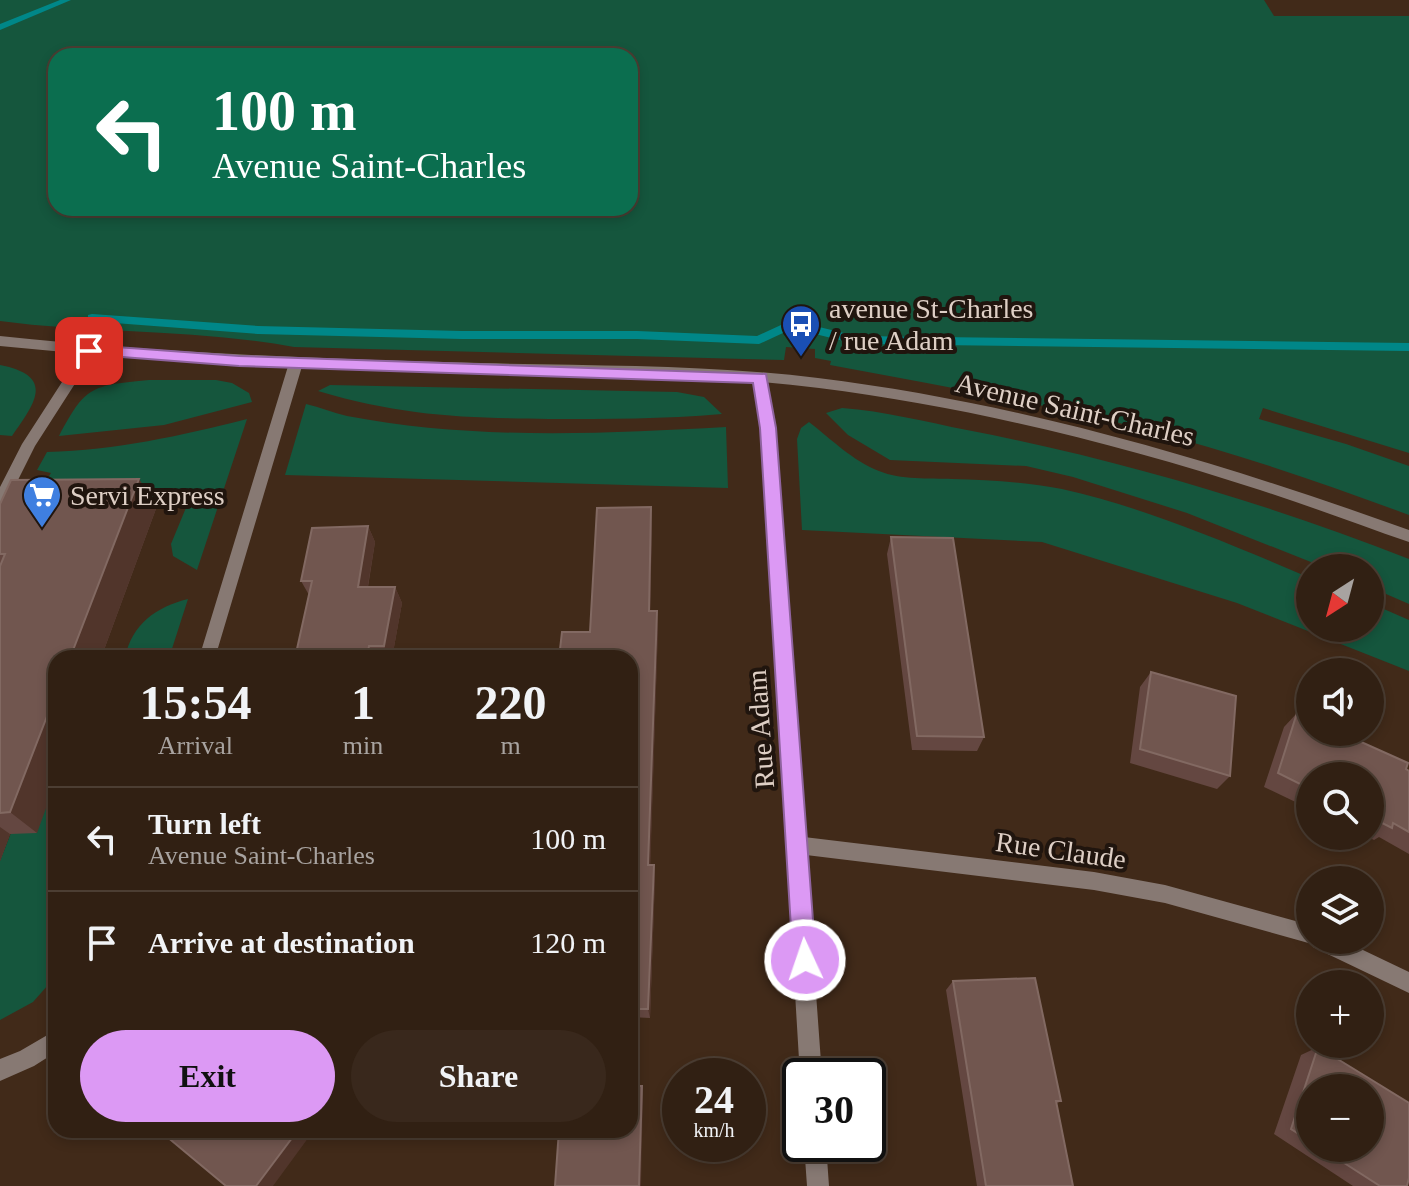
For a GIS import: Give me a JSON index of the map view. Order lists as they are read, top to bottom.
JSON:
{
  "streets": {
    "street": ["Avenue Saint-Charles", "Rue Adam", "Rue Claude"]
  },
  "crossings": [
    ["Avenue Saint-Charles", "Rue Adam"],
    ["Rue Adam", "Rue Claude"]
  ],
  "places": {
    "bus stop": ["avenue St-Charles / rue Adam"],
    "supermarket": ["Servi Express"]
  },
  "north": "bottom left",
  "page": {
    "turn": ["100 m", "Avenue Saint-Charles"],
    "map_buttons": ["+", "−"],
    "eta": [
      "15:54",
      "Arrival",
      "1",
      "min",
      "220",
      "m"
    ],
    "list": [
      {
        "name": "Turn left",
        "note": "Avenue Saint-Charles",
        "value": "100 m"
      },
      {
        "name": "Arrive at destination",
        "value": "120 m"
      }
    ],
    "buttons": ["Exit", "Share"],
    "speed": "24 km/h",
    "limit": "30"
  }
}
